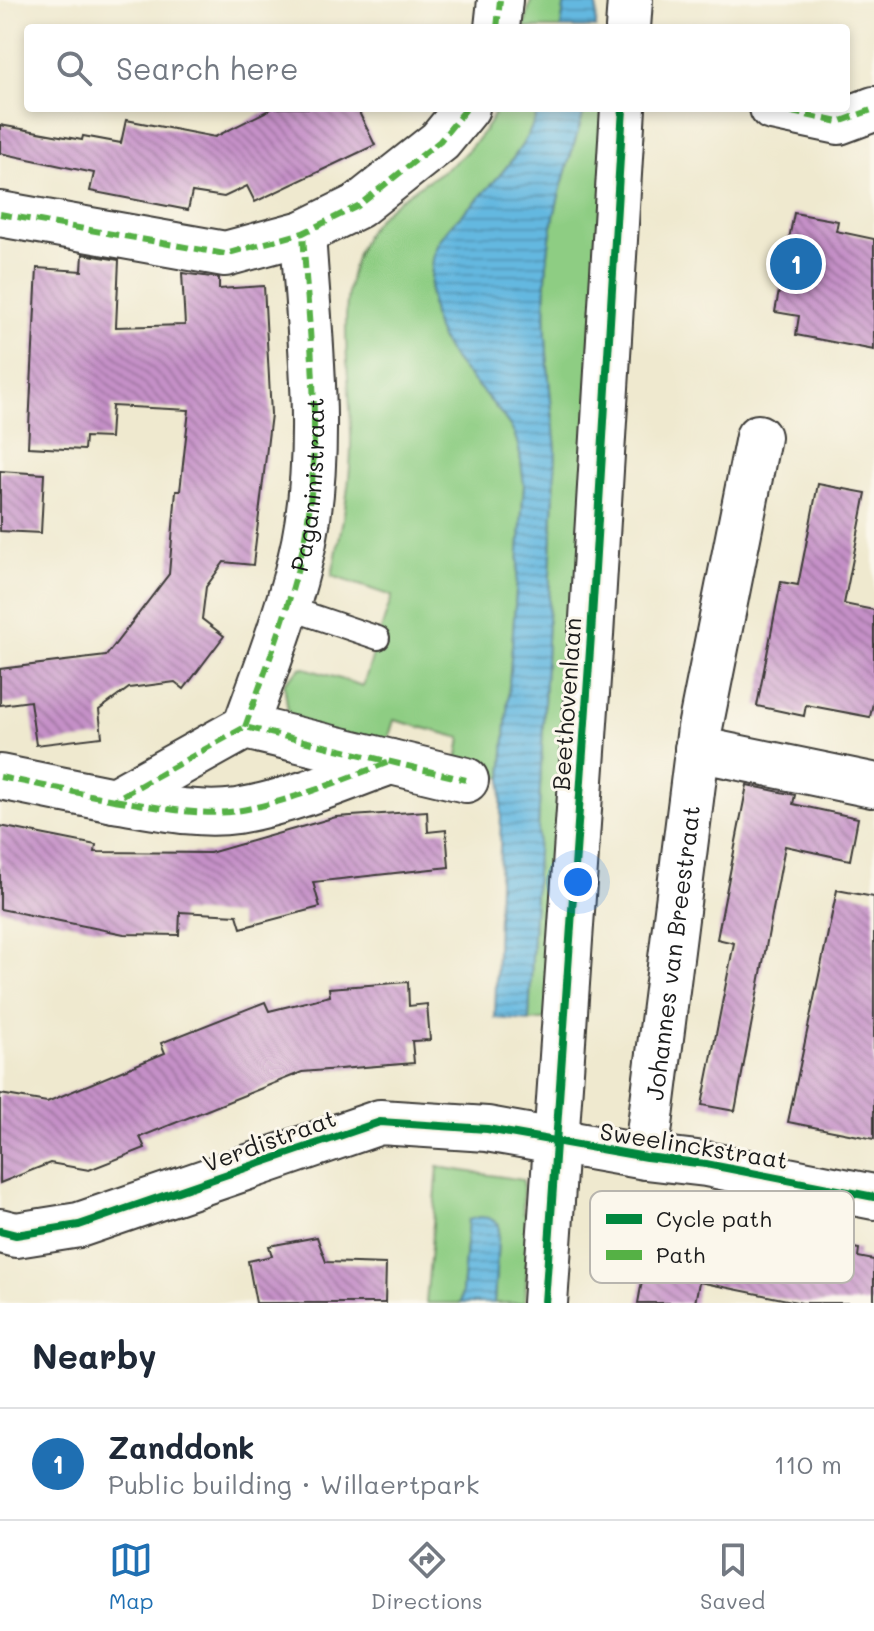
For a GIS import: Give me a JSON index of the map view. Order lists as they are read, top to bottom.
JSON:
{
  "streets": {
    "street": [
      "Paganinistraat",
      "Beethovenlaan",
      "Johannes van Breestraat",
      "Verdistraat",
      "Sweelinckstraat"
    ]
  },
  "crossings": [
    ["Beethovenlaan", "Verdistraat"],
    ["Beethovenlaan", "Sweelinckstraat"],
    ["Johannes van Breestraat", "Sweelinckstraat"],
    ["Verdistraat", "Sweelinckstraat"]
  ],
  "legend": ["Cycle path", "Path"],
  "page": {
    "search": "Search here",
    "pins": "1",
    "heading": "Nearby",
    "list": [
      {
        "mark": "1",
        "name": "Zanddonk",
        "note": "Public building · Willaertpark",
        "value": "110 m"
      }
    ],
    "nav": ["Map", "Directions", "Saved"]
  }
}
